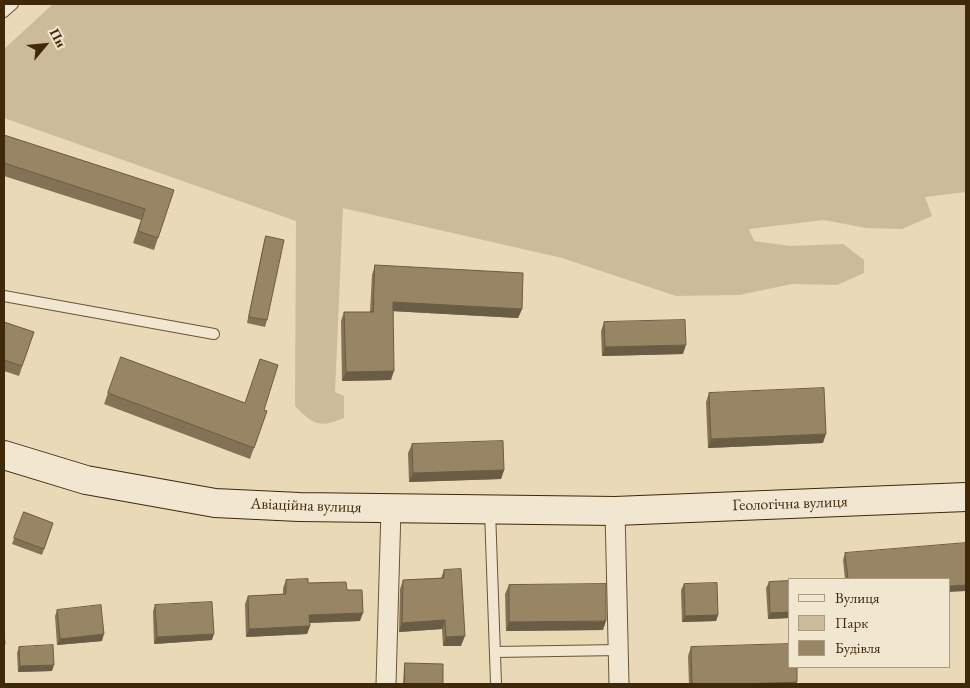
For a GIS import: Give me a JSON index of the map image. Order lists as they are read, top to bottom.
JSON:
{
  "streets": {
    "street": ["Геологічна вулиця", "Авіаційна вулиця"]
  },
  "crossings": [
    ["Геологічна вулиця", "Авіаційна вулиця"]
  ],
  "legend": ["Вулиця", "Парк", "Будівля"],
  "north": "top right"
}
